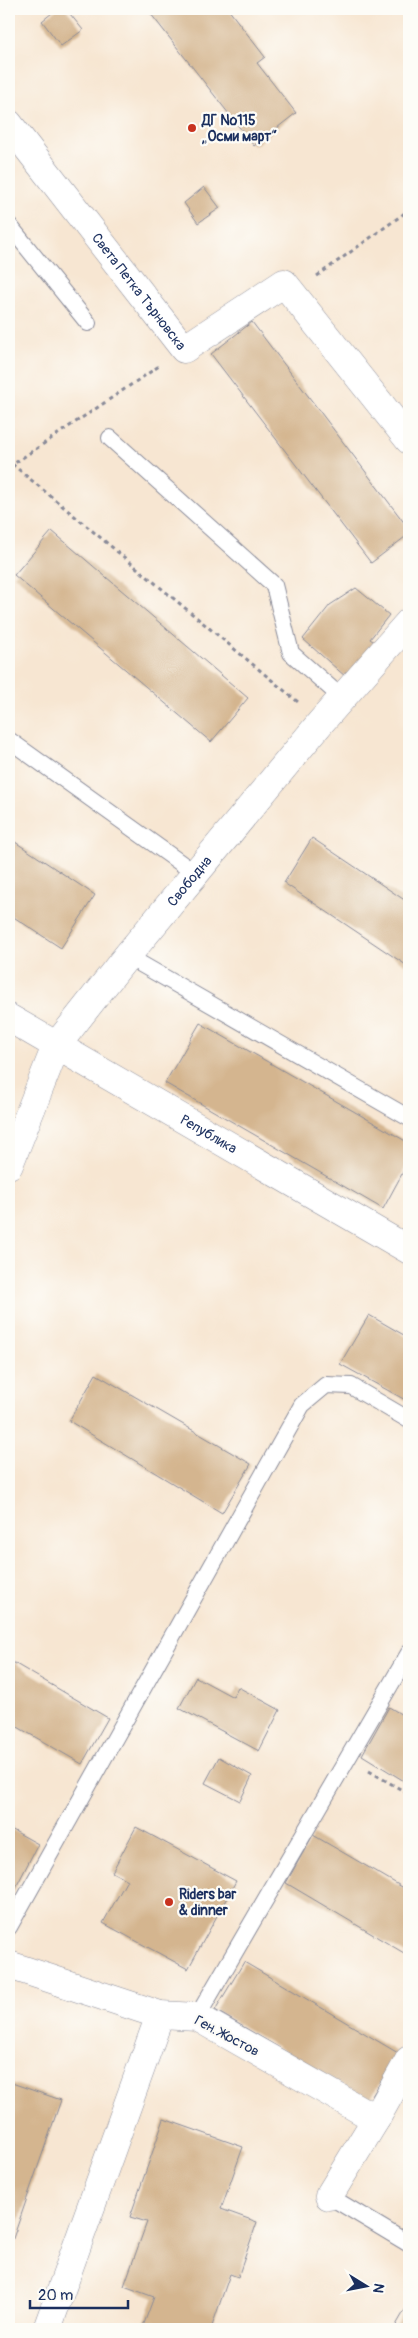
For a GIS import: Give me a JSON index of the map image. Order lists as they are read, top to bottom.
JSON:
{
  "streets": {
    "street": [
      "Света Петка Търновска",
      "Свободна",
      "Република",
      "Ген. Жостов"
    ]
  },
  "crossings": [
    ["Свободна", "Република"]
  ],
  "places": ["ДГ №115 „Осми март“", "Riders bar & dinner"],
  "scale_bar": "20 m",
  "north": "right"
}
